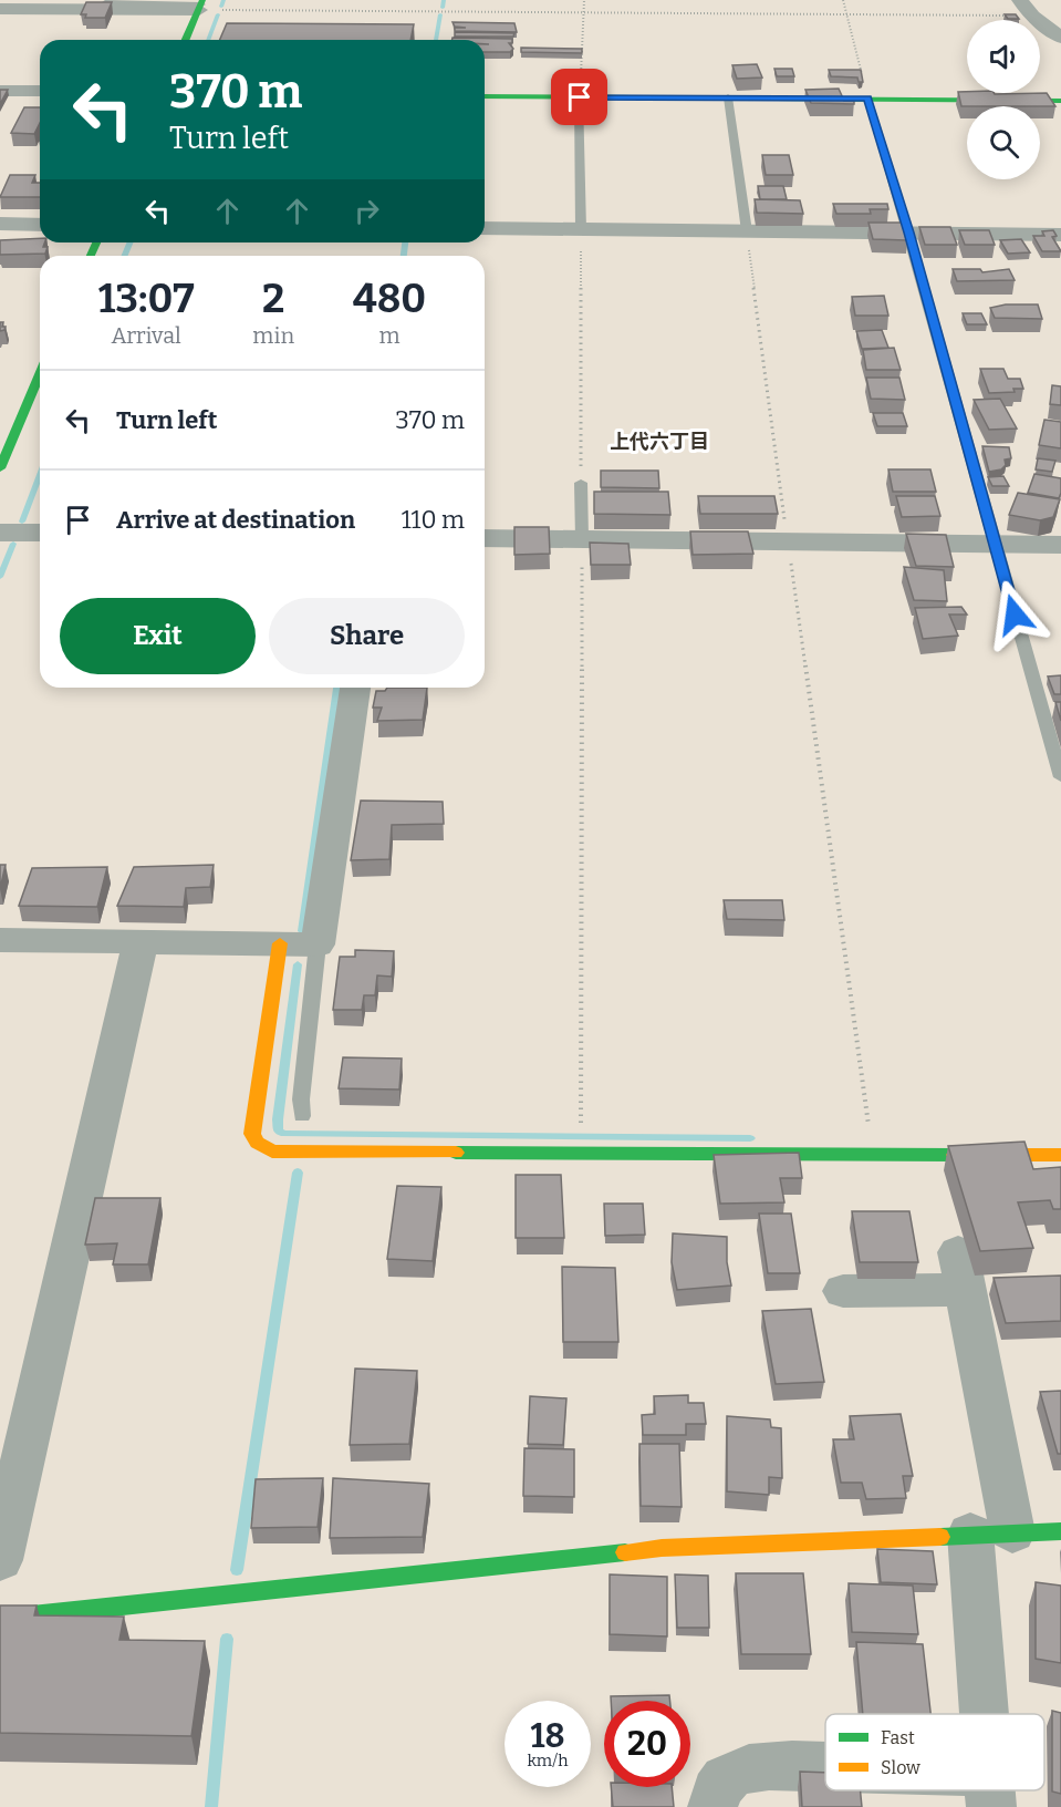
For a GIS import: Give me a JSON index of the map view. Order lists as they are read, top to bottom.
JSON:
{
  "districts": ["上代六丁目"],
  "legend": ["Fast", "Slow"],
  "page": {
    "turn": ["370 m", "Turn left"],
    "eta": [
      "13:07",
      "Arrival",
      "2",
      "min",
      "480",
      "m"
    ],
    "list": [
      {
        "name": "Turn left",
        "value": "370 m"
      },
      {
        "name": "Arrive at destination",
        "value": "110 m"
      }
    ],
    "buttons": ["Exit", "Share"],
    "speed": "18 km/h",
    "limit": "20"
  }
}
